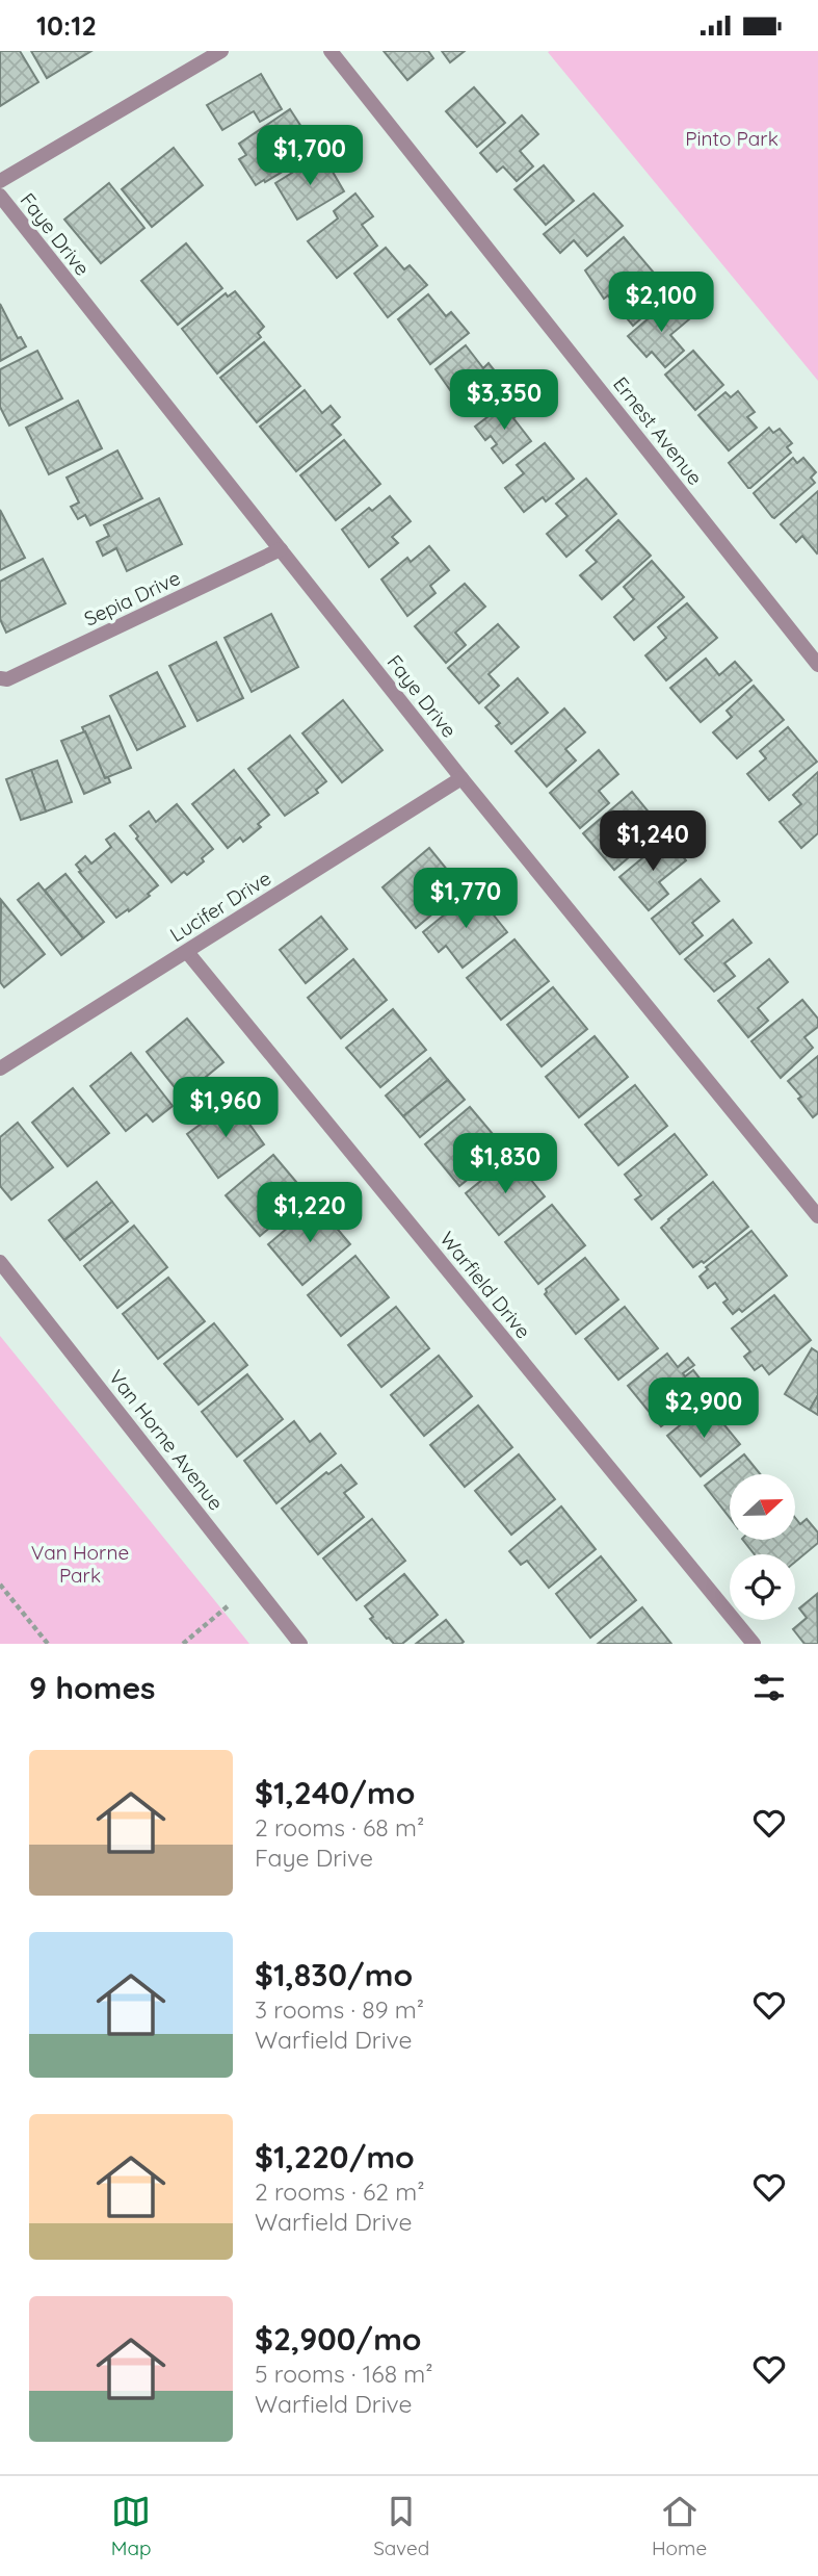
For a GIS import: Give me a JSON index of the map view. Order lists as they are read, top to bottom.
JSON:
{
  "streets": {
    "street": [
      "Faye Drive",
      "Ernest Avenue",
      "Sepia Drive",
      "Lucifer Drive",
      "Warfield Drive",
      "Van Horne Avenue"
    ]
  },
  "crossings": [
    ["Faye Drive", "Sepia Drive"],
    ["Faye Drive", "Lucifer Drive"],
    ["Lucifer Drive", "Warfield Drive"]
  ],
  "parks": ["Pinto Park", "Van Horne Park"],
  "north": "right",
  "page": {
    "status": "10:12",
    "price": [
      "$1,700",
      "$2,100",
      "$3,350",
      "$1,240",
      "$1,770",
      "$1,960",
      "$1,830",
      "$1,220",
      "$2,900"
    ],
    "heading": "9 homes",
    "list": [
      {
        "name": "$1,240/mo",
        "note": "2 rooms · 68 m² · Faye Drive"
      },
      {
        "name": "$1,830/mo",
        "note": "3 rooms · 89 m² · Warfield Drive"
      },
      {
        "name": "$1,220/mo",
        "note": "2 rooms · 62 m² · Warfield Drive"
      },
      {
        "name": "$2,900/mo",
        "note": "5 rooms · 168 m² · Warfield Drive"
      }
    ],
    "tabs": ["Map", "Saved", "Home"]
  }
}
